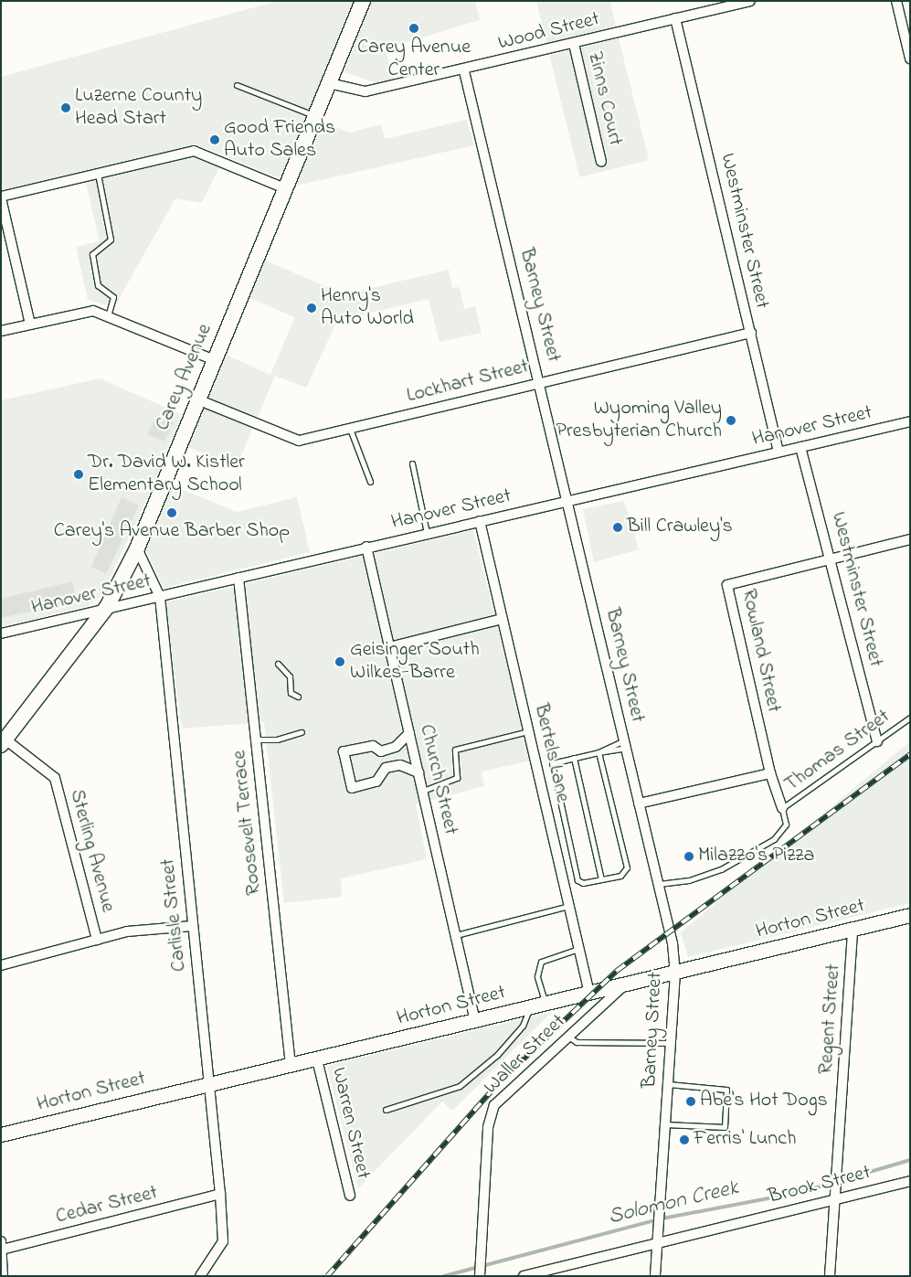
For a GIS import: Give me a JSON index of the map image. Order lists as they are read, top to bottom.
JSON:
{
  "streets": {
    "main road": ["Carey Avenue", "Horton Street"],
    "street": [
      "Wood Street",
      "Zinns Court",
      "Westminster Street",
      "Barney Street",
      "Lockhart Street",
      "Hanover Street",
      "Rowland Street",
      "Bertels Lane",
      "Church Street",
      "Roosevelt Terrace",
      "Sterling Avenue",
      "Carlisle Street",
      "Regent Street",
      "Waller Street",
      "Warren Street",
      "Brook Street",
      "Cedar Street"
    ],
    "lane": ["Thomas Street"]
  },
  "crossings": [
    ["Wood Street", "Zinns Court"],
    ["Wood Street", "Westminster Street"],
    ["Wood Street", "Barney Street"],
    ["Wood Street", "Carey Avenue"],
    ["Westminster Street", "Lockhart Street"],
    ["Westminster Street", "Hanover Street"],
    ["Westminster Street", "Rowland Street"],
    ["Westminster Street", "Thomas Street"],
    ["Barney Street", "Lockhart Street"],
    ["Barney Street", "Hanover Street"],
    ["Barney Street", "Horton Street"],
    ["Barney Street", "Brook Street"],
    ["Carey Avenue", "Lockhart Street"],
    ["Carey Avenue", "Hanover Street"],
    ["Carey Avenue", "Sterling Avenue"],
    ["Carey Avenue", "Carlisle Street"],
    ["Hanover Street", "Bertels Lane"],
    ["Hanover Street", "Church Street"],
    ["Hanover Street", "Roosevelt Terrace"],
    ["Hanover Street", "Carlisle Street"],
    ["Bertels Lane", "Horton Street"],
    ["Church Street", "Horton Street"],
    ["Roosevelt Terrace", "Horton Street"],
    ["Carlisle Street", "Horton Street"],
    ["Carlisle Street", "Cedar Street"],
    ["Horton Street", "Regent Street"],
    ["Horton Street", "Waller Street"],
    ["Horton Street", "Warren Street"],
    ["Regent Street", "Brook Street"]
  ],
  "water": ["Solomon Creek"],
  "places": [
    "Carey Avenue Center",
    "Luzerne County Head Start",
    "Good Friends Auto Sales",
    "Henry's Auto World",
    "Wyoming Valley Presbyterian Church",
    "Dr. David W. Kistler Elementary School",
    "Carey's Avenue Barber Shop",
    "Bill Crawley's",
    "Geisinger South Wilkes-Barre",
    "Milazzo's Pizza",
    "Abe's Hot Dogs",
    "Ferris' Lunch"
  ]
}
